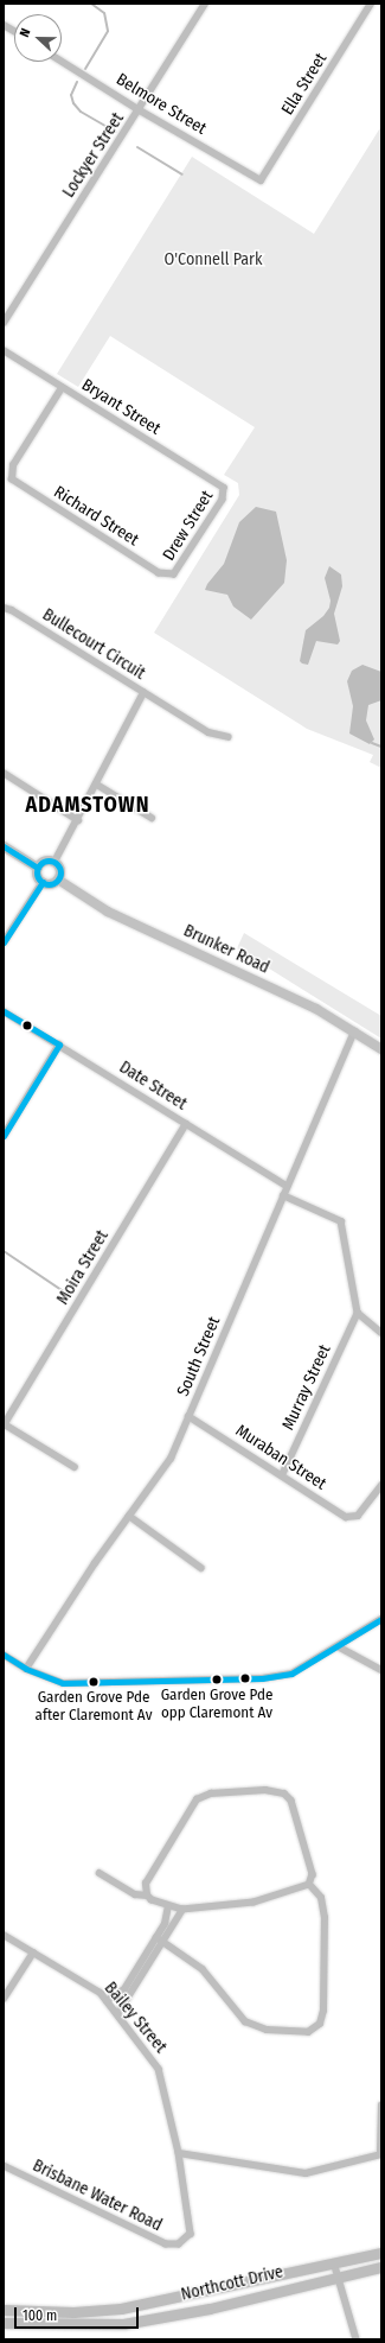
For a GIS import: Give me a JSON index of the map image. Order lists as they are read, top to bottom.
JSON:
{
  "streets": {
    "main road": ["Brunker Road", "Northcott Drive"],
    "street": [
      "Ella Street",
      "Belmore Street",
      "Lockyer Street",
      "Bryant Street",
      "Richard Street",
      "Drew Street",
      "Bullecourt Circuit",
      "Date Street",
      "Moira Street",
      "South Street",
      "Murray Street",
      "Muraban Street",
      "Bailey Street",
      "Brisbane Water Road"
    ]
  },
  "crossings": [
    ["Ella Street", "Belmore Street"],
    ["Belmore Street", "Lockyer Street"],
    ["Bryant Street", "Richard Street"],
    ["Bryant Street", "Drew Street"],
    ["Richard Street", "Drew Street"],
    ["Bullecourt Circuit", "Brunker Road"],
    ["Brunker Road", "South Street"],
    ["Date Street", "Moira Street"],
    ["Date Street", "South Street"],
    ["South Street", "Muraban Street"],
    ["Murray Street", "Muraban Street"],
    ["Bailey Street", "Brisbane Water Road"]
  ],
  "districts": ["ADAMSTOWN"],
  "parks": ["O'Connell Park"],
  "places": ["Garden Grove Pde opp Claremont Av", "Garden Grove Pde after Claremont Av"],
  "scale_bar": "100 m",
  "north": "left"
}
